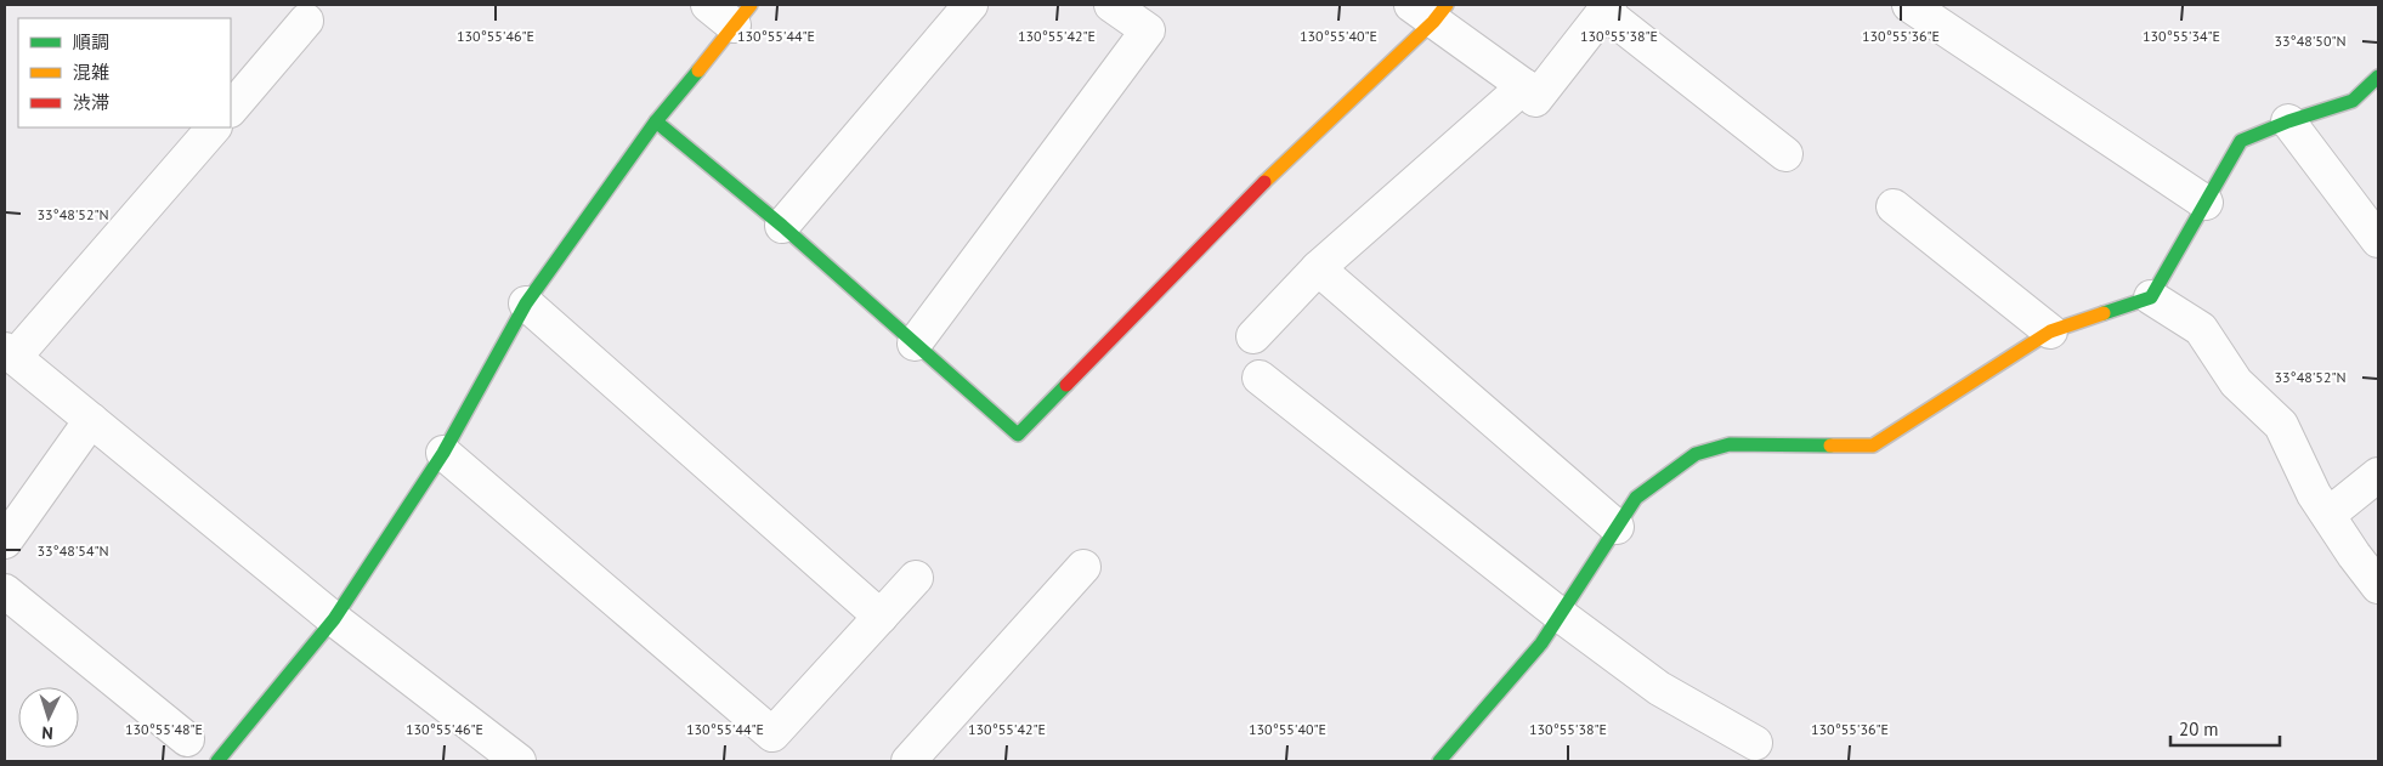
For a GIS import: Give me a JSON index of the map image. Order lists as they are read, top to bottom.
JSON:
{
  "legend": ["順調", "混雑", "渋滞"],
  "scale_bar": "20 m",
  "north": "bottom",
  "coordinates": [
    "130°55'46\"E",
    "130°55'44\"E",
    "130°55'42\"E",
    "130°55'40\"E",
    "130°55'38\"E",
    "130°55'36\"E",
    "130°55'34\"E",
    "33°48'50\"N",
    "33°48'52\"N",
    "33°48'54\"N",
    "130°55'48\"E"
  ]
}
